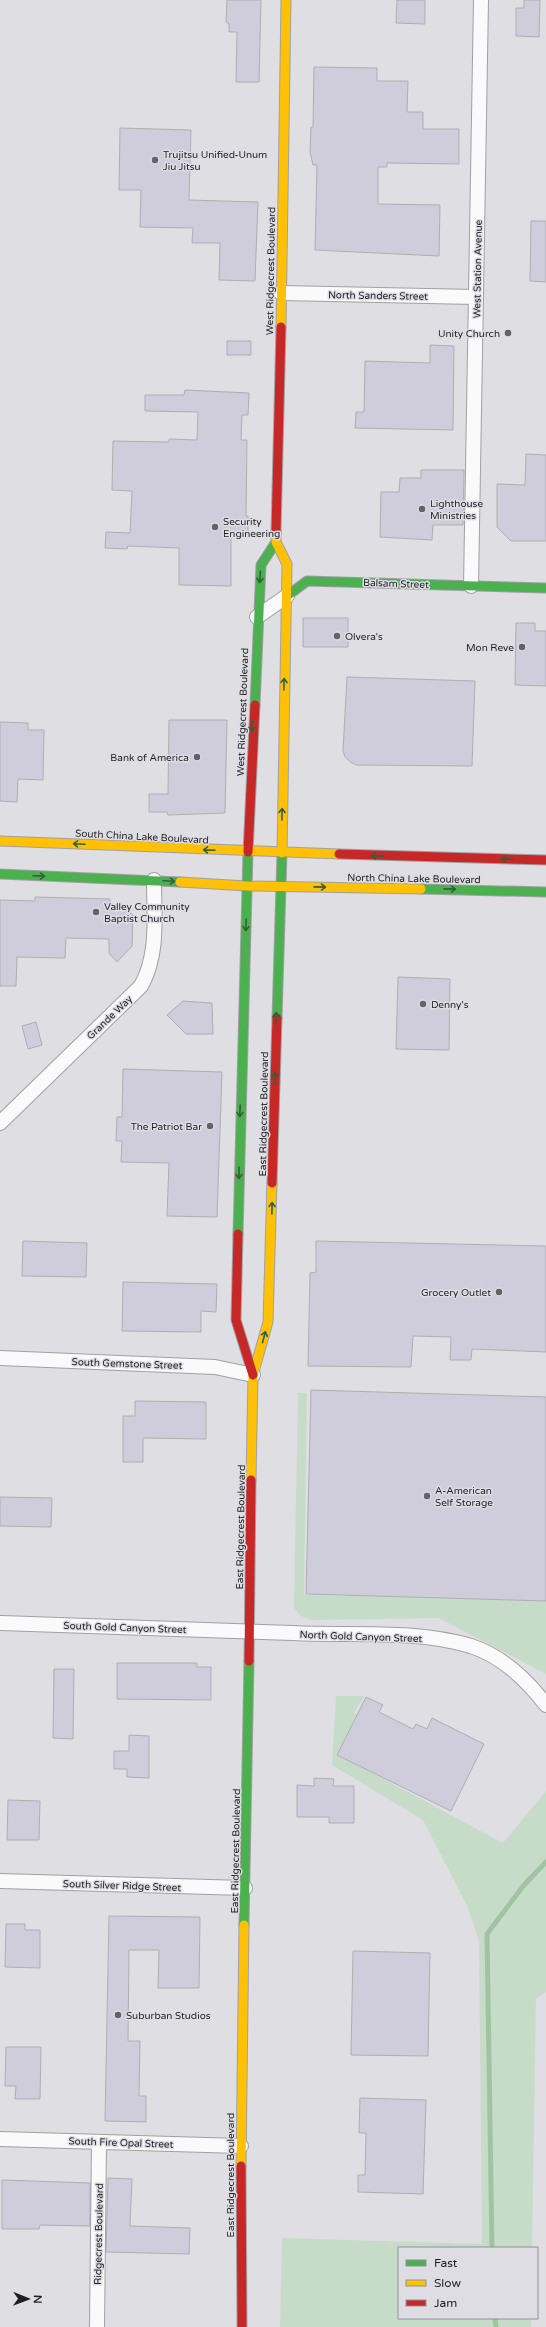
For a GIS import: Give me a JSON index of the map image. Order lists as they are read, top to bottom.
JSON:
{
  "streets": {
    "main road": [
      "West Ridgecrest Boulevard",
      "Balsam Street",
      "South China Lake Boulevard",
      "North China Lake Boulevard",
      "East Ridgecrest Boulevard"
    ],
    "street": [
      "West Station Avenue",
      "North Sanders Street",
      "Grande Way",
      "South Gemstone Street",
      "South Gold Canyon Street",
      "North Gold Canyon Street",
      "South Silver Ridge Street",
      "South Fire Opal Street",
      "Ridgecrest Boulevard"
    ]
  },
  "crossings": [
    ["West Station Avenue", "North Sanders Street"],
    ["West Station Avenue", "Balsam Street"],
    ["West Ridgecrest Boulevard", "North Sanders Street"],
    ["West Ridgecrest Boulevard", "Balsam Street"],
    ["West Ridgecrest Boulevard", "South China Lake Boulevard"],
    ["West Ridgecrest Boulevard", "North China Lake Boulevard"],
    ["West Ridgecrest Boulevard", "East Ridgecrest Boulevard"],
    ["South China Lake Boulevard", "North China Lake Boulevard"],
    ["South China Lake Boulevard", "East Ridgecrest Boulevard"],
    ["North China Lake Boulevard", "East Ridgecrest Boulevard"],
    ["East Ridgecrest Boulevard", "South Gemstone Street"],
    ["East Ridgecrest Boulevard", "South Gold Canyon Street"],
    ["East Ridgecrest Boulevard", "North Gold Canyon Street"],
    ["East Ridgecrest Boulevard", "South Silver Ridge Street"],
    ["East Ridgecrest Boulevard", "South Fire Opal Street"],
    ["South Gold Canyon Street", "North Gold Canyon Street"],
    ["South Fire Opal Street", "Ridgecrest Boulevard"]
  ],
  "places": [
    "Trujitsu Unified-Unum Jiu Jitsu",
    "Unity Church",
    "Lighthouse Ministries",
    "Security Engineering",
    "Olvera's",
    "Mon Reve",
    "Bank of America",
    "Valley Community Baptist Church",
    "Denny's",
    "The Patriot Bar",
    "Grocery Outlet",
    "A-American Self Storage",
    "Suburban Studios"
  ],
  "legend": ["Fast", "Slow", "Jam"],
  "north": "right"
}
